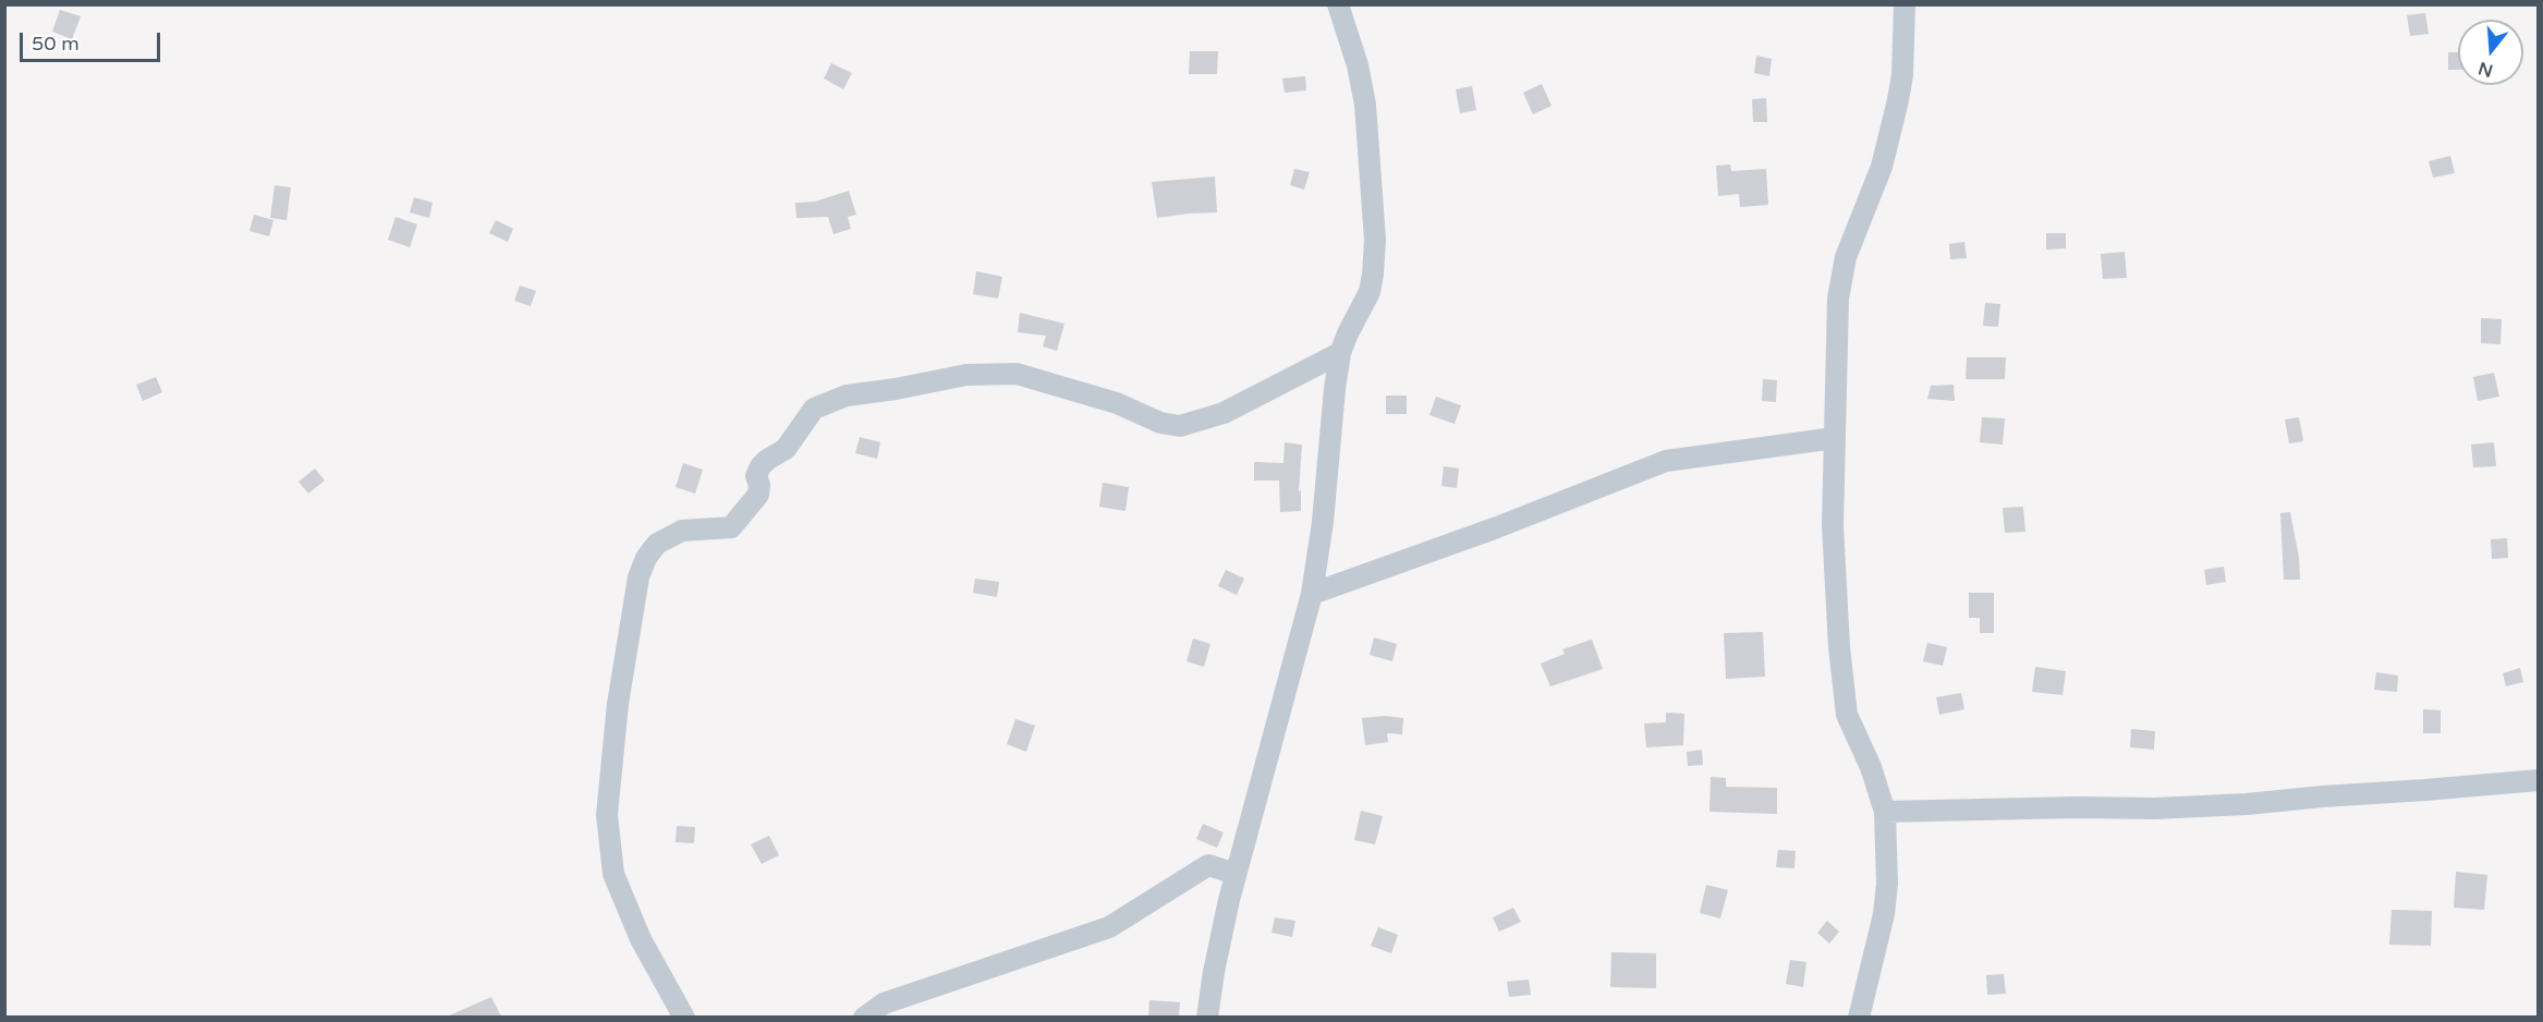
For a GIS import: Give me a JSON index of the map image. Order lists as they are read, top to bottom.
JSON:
{
  "scale_bar": "50 m",
  "north": "bottom"
}
